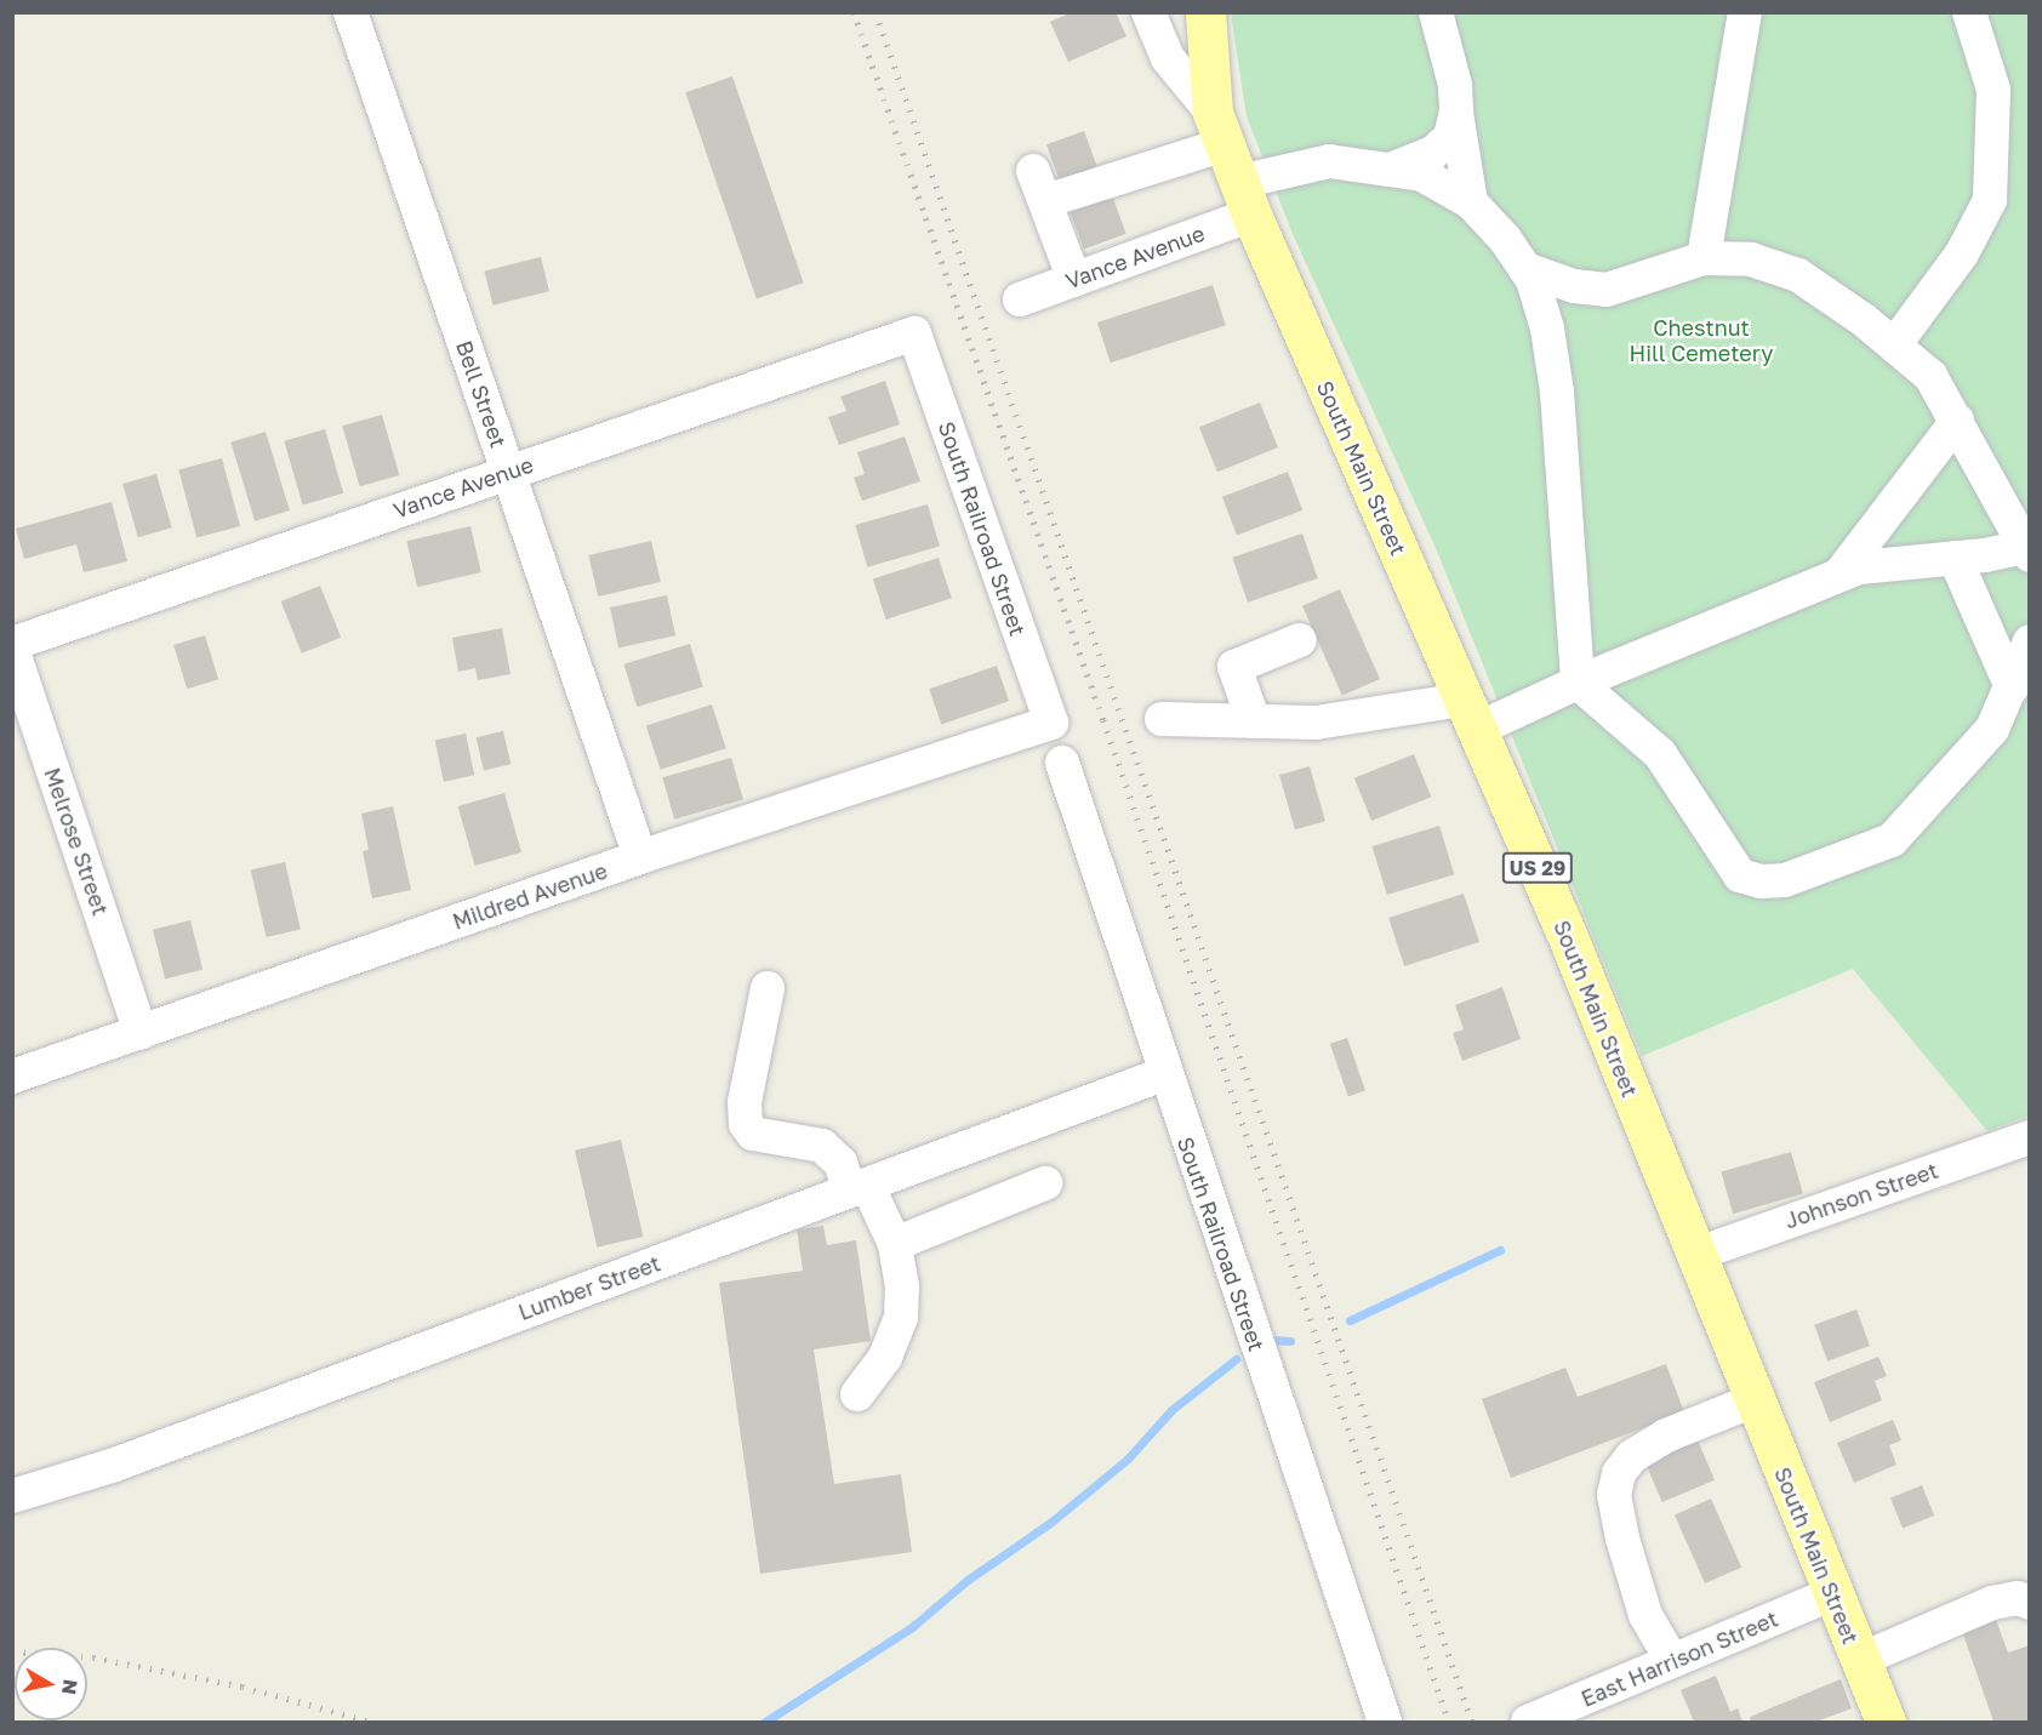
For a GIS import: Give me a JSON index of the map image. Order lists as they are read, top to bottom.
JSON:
{
  "streets": {
    "main road": ["South Main Street", "US 29"],
    "street": [
      "Vance Avenue",
      "Bell Street",
      "South Railroad Street",
      "Melrose Street",
      "Mildred Avenue",
      "Johnson Street",
      "Lumber Street",
      "East Harrison Street"
    ]
  },
  "crossings": [
    ["Vance Avenue", "Bell Street"],
    ["Vance Avenue", "South Main Street"],
    ["Vance Avenue", "South Railroad Street"],
    ["Vance Avenue", "Melrose Street"],
    ["Bell Street", "Mildred Avenue"],
    ["South Main Street", "Johnson Street"],
    ["South Main Street", "East Harrison Street"],
    ["South Railroad Street", "Mildred Avenue"],
    ["South Railroad Street", "Lumber Street"],
    ["Melrose Street", "Mildred Avenue"]
  ],
  "parks": ["Chestnut Hill Cemetery"],
  "north": "right"
}
